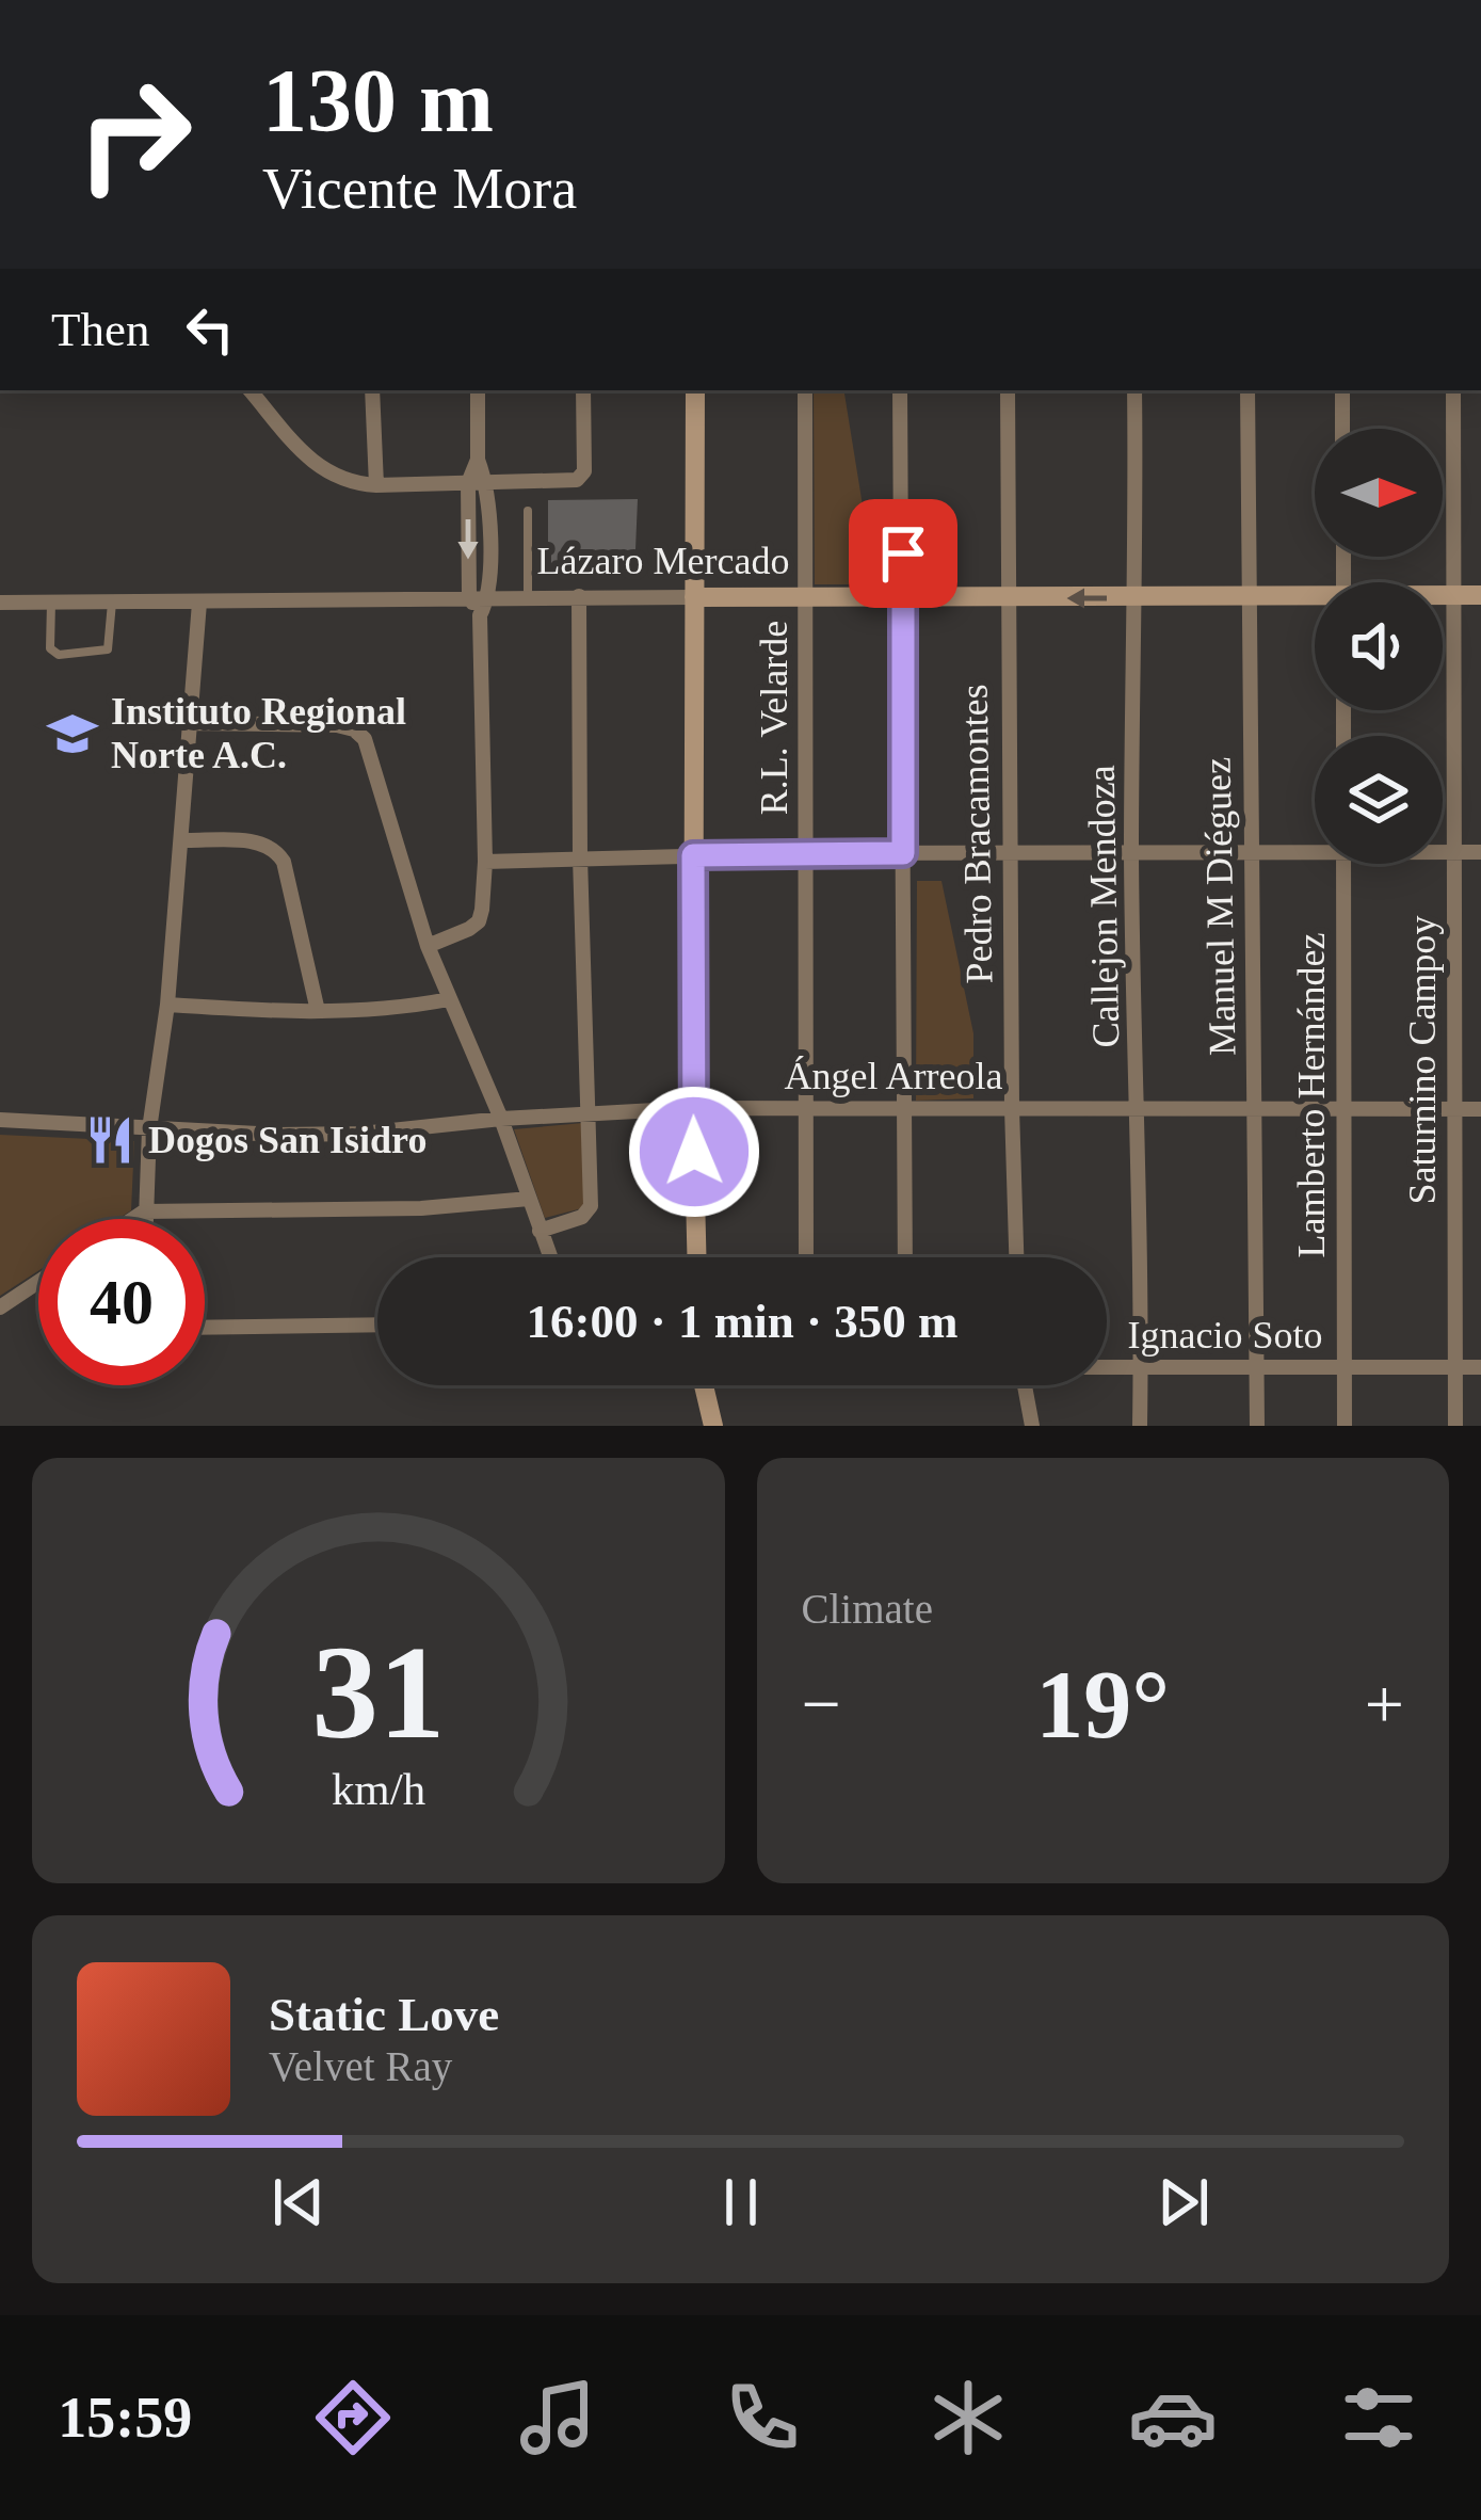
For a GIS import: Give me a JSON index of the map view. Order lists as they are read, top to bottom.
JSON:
{
  "streets": {
    "street": [
      "Lázaro Mercado",
      "R.L. Velarde",
      "Pedro Bracamontes",
      "Callejon Mendoza",
      "Manuel M Diéguez",
      "Saturnino Campoy",
      "Ángel Arreola",
      "Lamberto Hernández",
      "Ignacio Soto"
    ]
  },
  "crossings": [
    ["Lázaro Mercado", "R.L. Velarde"],
    ["Lázaro Mercado", "Pedro Bracamontes"],
    ["Lázaro Mercado", "Callejon Mendoza"],
    ["Lázaro Mercado", "Manuel M Diéguez"],
    ["Lázaro Mercado", "Saturnino Campoy"],
    ["R.L. Velarde", "Ángel Arreola"],
    ["Pedro Bracamontes", "Ángel Arreola"],
    ["Callejon Mendoza", "Ángel Arreola"],
    ["Callejon Mendoza", "Ignacio Soto"],
    ["Manuel M Diéguez", "Ángel Arreola"],
    ["Manuel M Diéguez", "Ignacio Soto"],
    ["Saturnino Campoy", "Ángel Arreola"],
    ["Saturnino Campoy", "Ignacio Soto"],
    ["Ángel Arreola", "Lamberto Hernández"],
    ["Lamberto Hernández", "Ignacio Soto"]
  ],
  "places": {
    "school or university": ["Instituto Regional Norte A.C."],
    "restaurant": ["Dogos San Isidro"]
  },
  "north": "right",
  "page": {
    "turn": ["130 m", "Vicente Mora"],
    "then": "Then",
    "limit": "40",
    "trip": "16:00 · 1 min · 350 m",
    "tile": "Climate",
    "heat": ["−", "19°", "+"],
    "song": ["Static Love", "Velvet Ray"],
    "tabs": "15:59",
    "gauge": ["31", "km/h"]
  }
}
